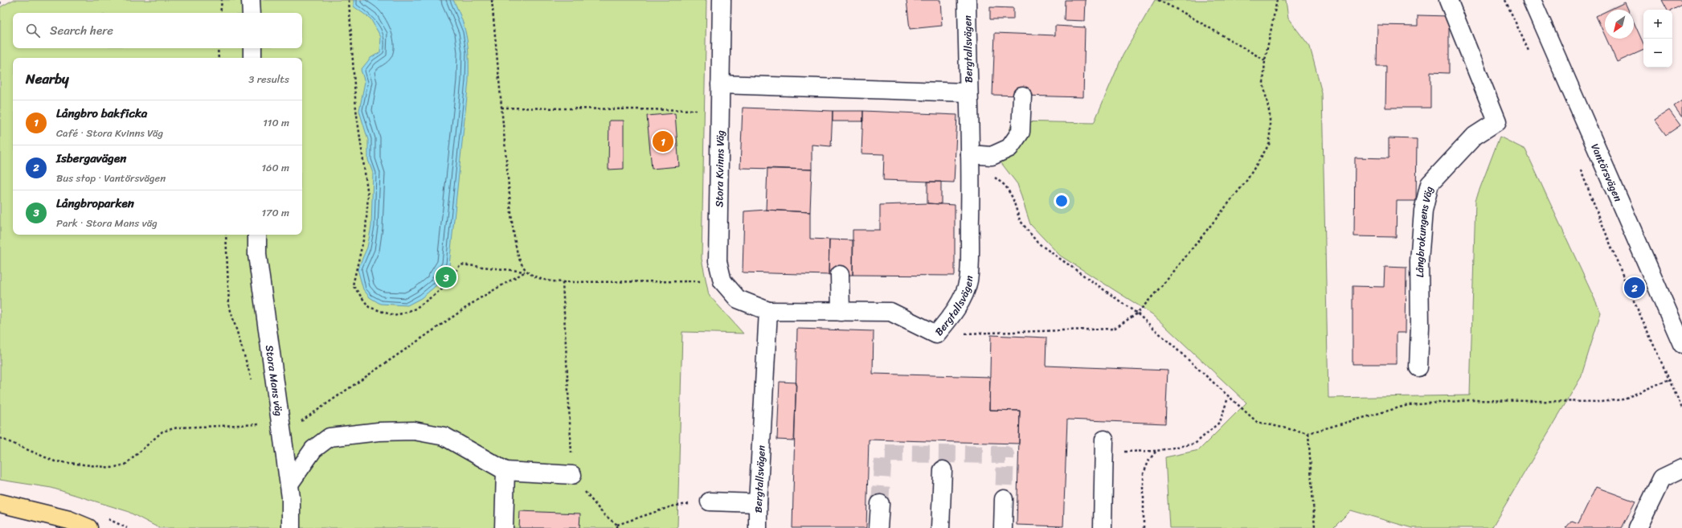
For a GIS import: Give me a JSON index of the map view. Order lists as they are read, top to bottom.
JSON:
{
  "streets": {
    "street": [
      "Bergtallsvägen",
      "Stora Kvinns Väg",
      "Vantörsvägen",
      "Långbrokungens Väg",
      "Stora Mans väg"
    ]
  },
  "crossings": [
    ["Bergtallsvägen", "Stora Kvinns Väg"]
  ],
  "north": "bottom left",
  "page": {
    "map_buttons": ["+", "−"],
    "search": "Search here",
    "heading": ["Nearby", "3 results"],
    "list": [
      {
        "mark": "1",
        "name": "Långbro bakficka",
        "note": "Café · Stora Kvinns Väg",
        "value": "110 m"
      },
      {
        "mark": "2",
        "name": "Isbergavägen",
        "note": "Bus stop · Vantörsvägen",
        "value": "160 m"
      },
      {
        "mark": "3",
        "name": "Långbroparken",
        "note": "Park · Stora Mans väg",
        "value": "170 m"
      }
    ],
    "pins": ["1", "3", "2"]
  }
}
